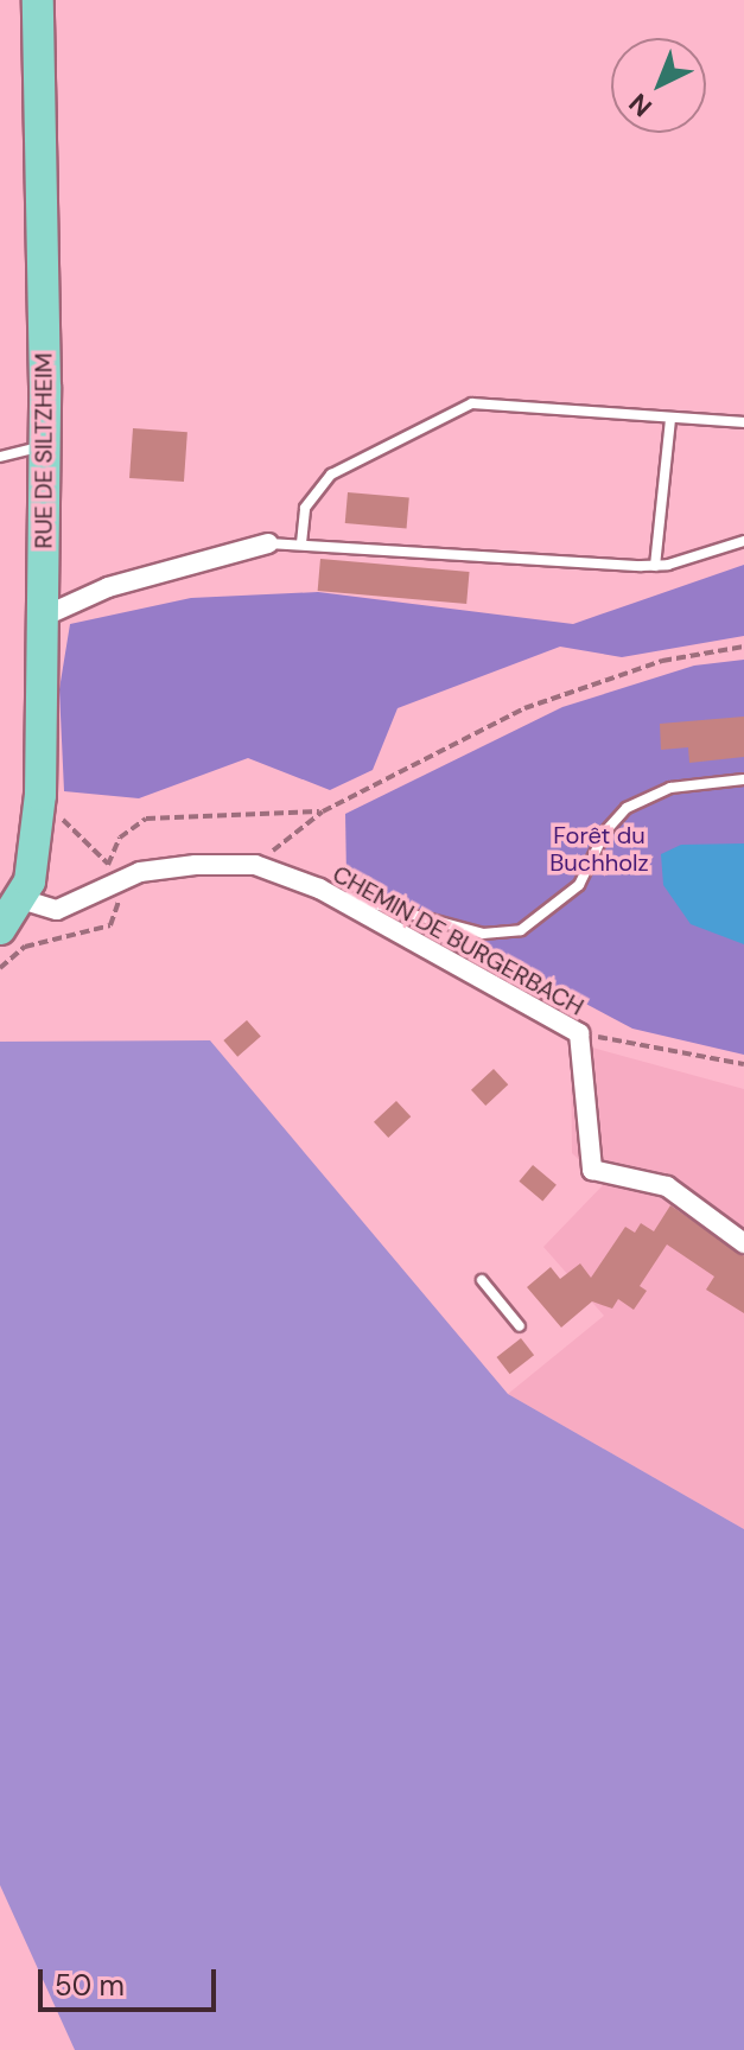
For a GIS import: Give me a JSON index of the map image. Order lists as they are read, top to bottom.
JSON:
{
  "streets": {
    "main road": ["RUE DE SILTZHEIM"],
    "street": ["CHEMIN DE BURGERBACH"]
  },
  "crossings": [
    ["RUE DE SILTZHEIM", "CHEMIN DE BURGERBACH"]
  ],
  "parks": ["Forêt du Buchholz"],
  "scale_bar": "50 m",
  "north": "bottom left"
}
